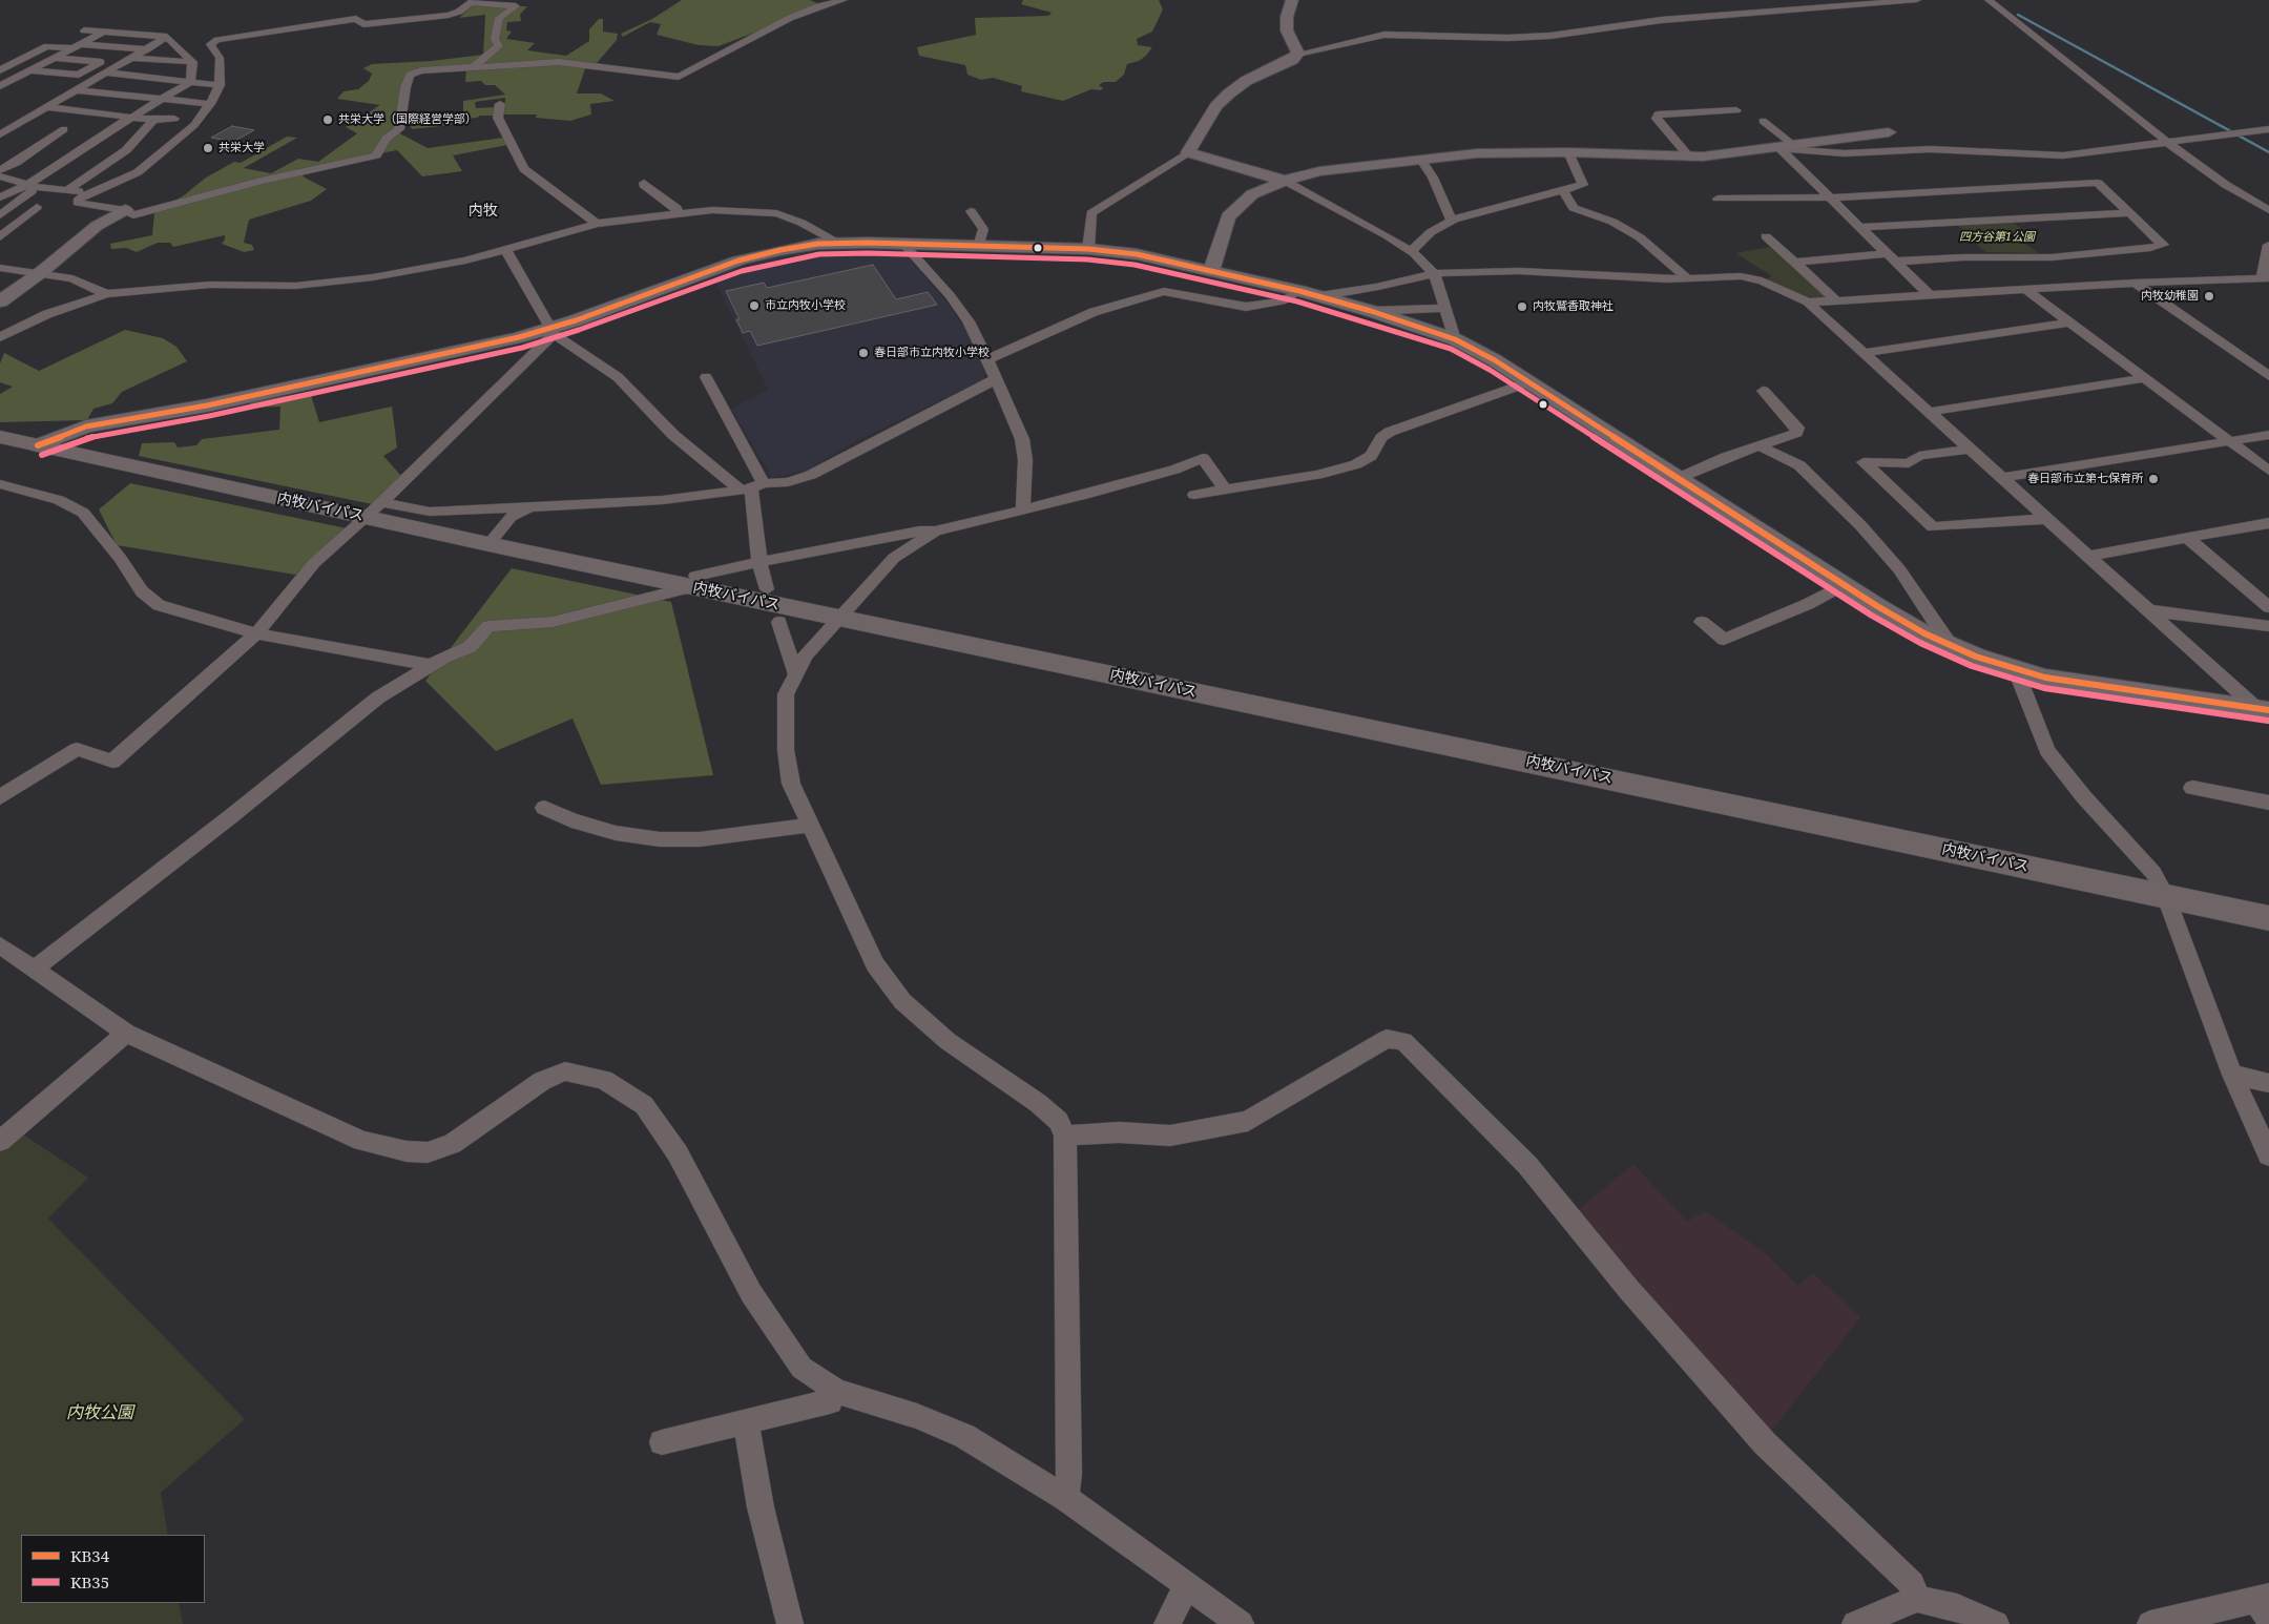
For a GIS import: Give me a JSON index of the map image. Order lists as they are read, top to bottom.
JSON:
{
  "streets": {
    "main road": ["内牧バイパス"]
  },
  "districts": ["内牧"],
  "parks": ["四方谷第1公園", "内牧公園"],
  "places": [
    "共栄大学（国際経営学部）",
    "共栄大学",
    "内牧幼稚園",
    "市立内牧小学校",
    "内牧鷲香取神社",
    "春日部市立内牧小学校",
    "春日部市立第七保育所"
  ],
  "lines": ["transit line KB34", "transit line KB35"],
  "legend": ["KB34", "KB35"]
}
